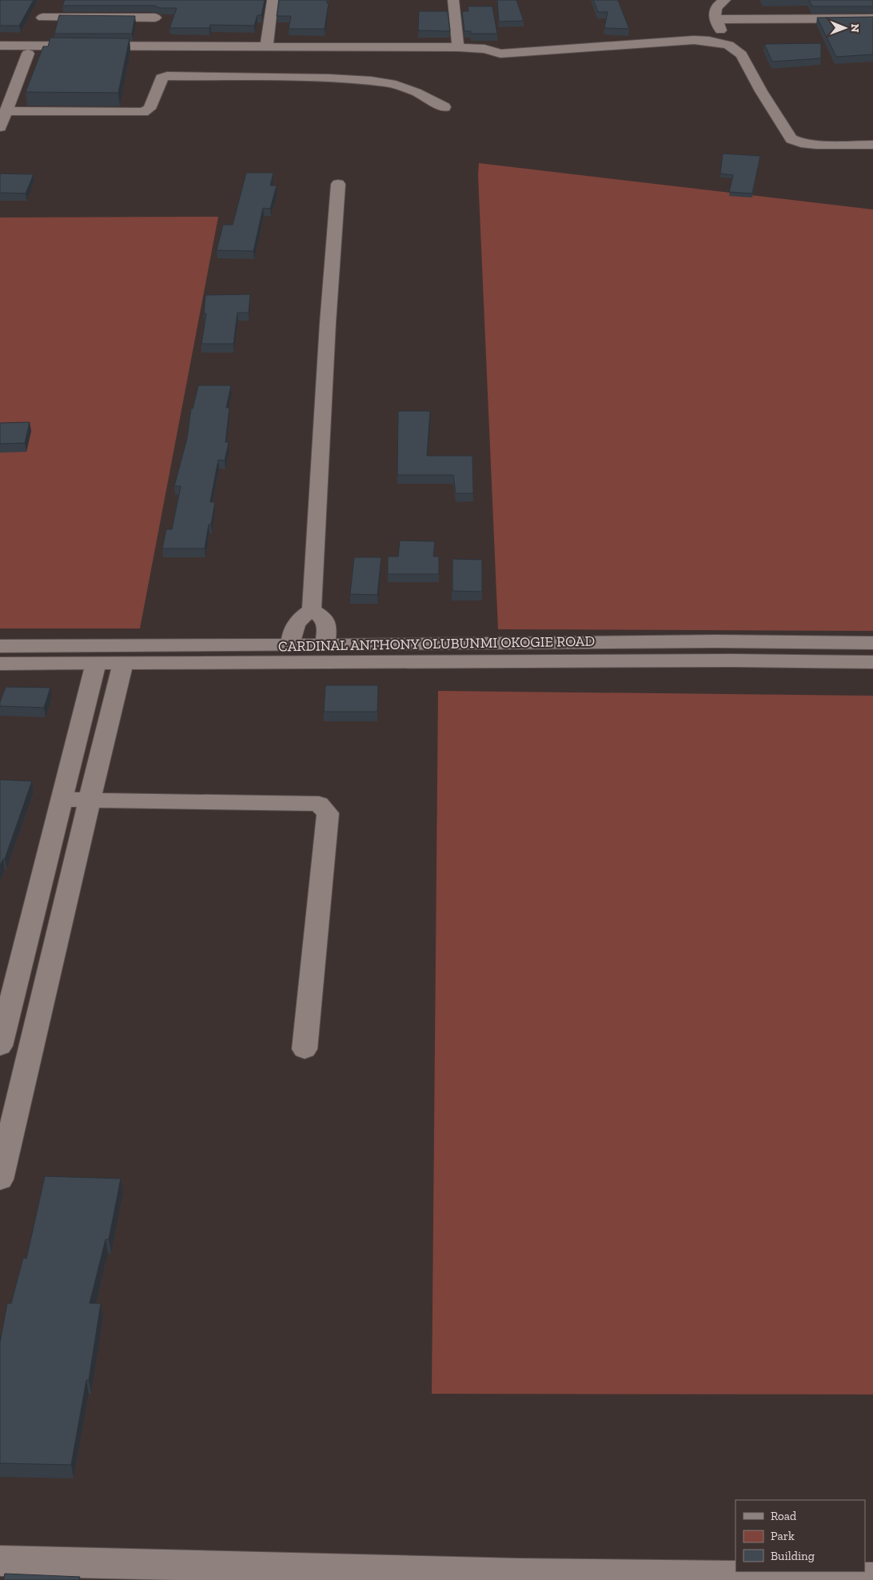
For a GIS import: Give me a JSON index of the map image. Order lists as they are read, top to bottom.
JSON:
{
  "streets": {
    "street": ["CARDINAL ANTHONY OLUBUNMI OKOGIE ROAD"]
  },
  "legend": ["Road", "Park", "Building"],
  "north": "right"
}
